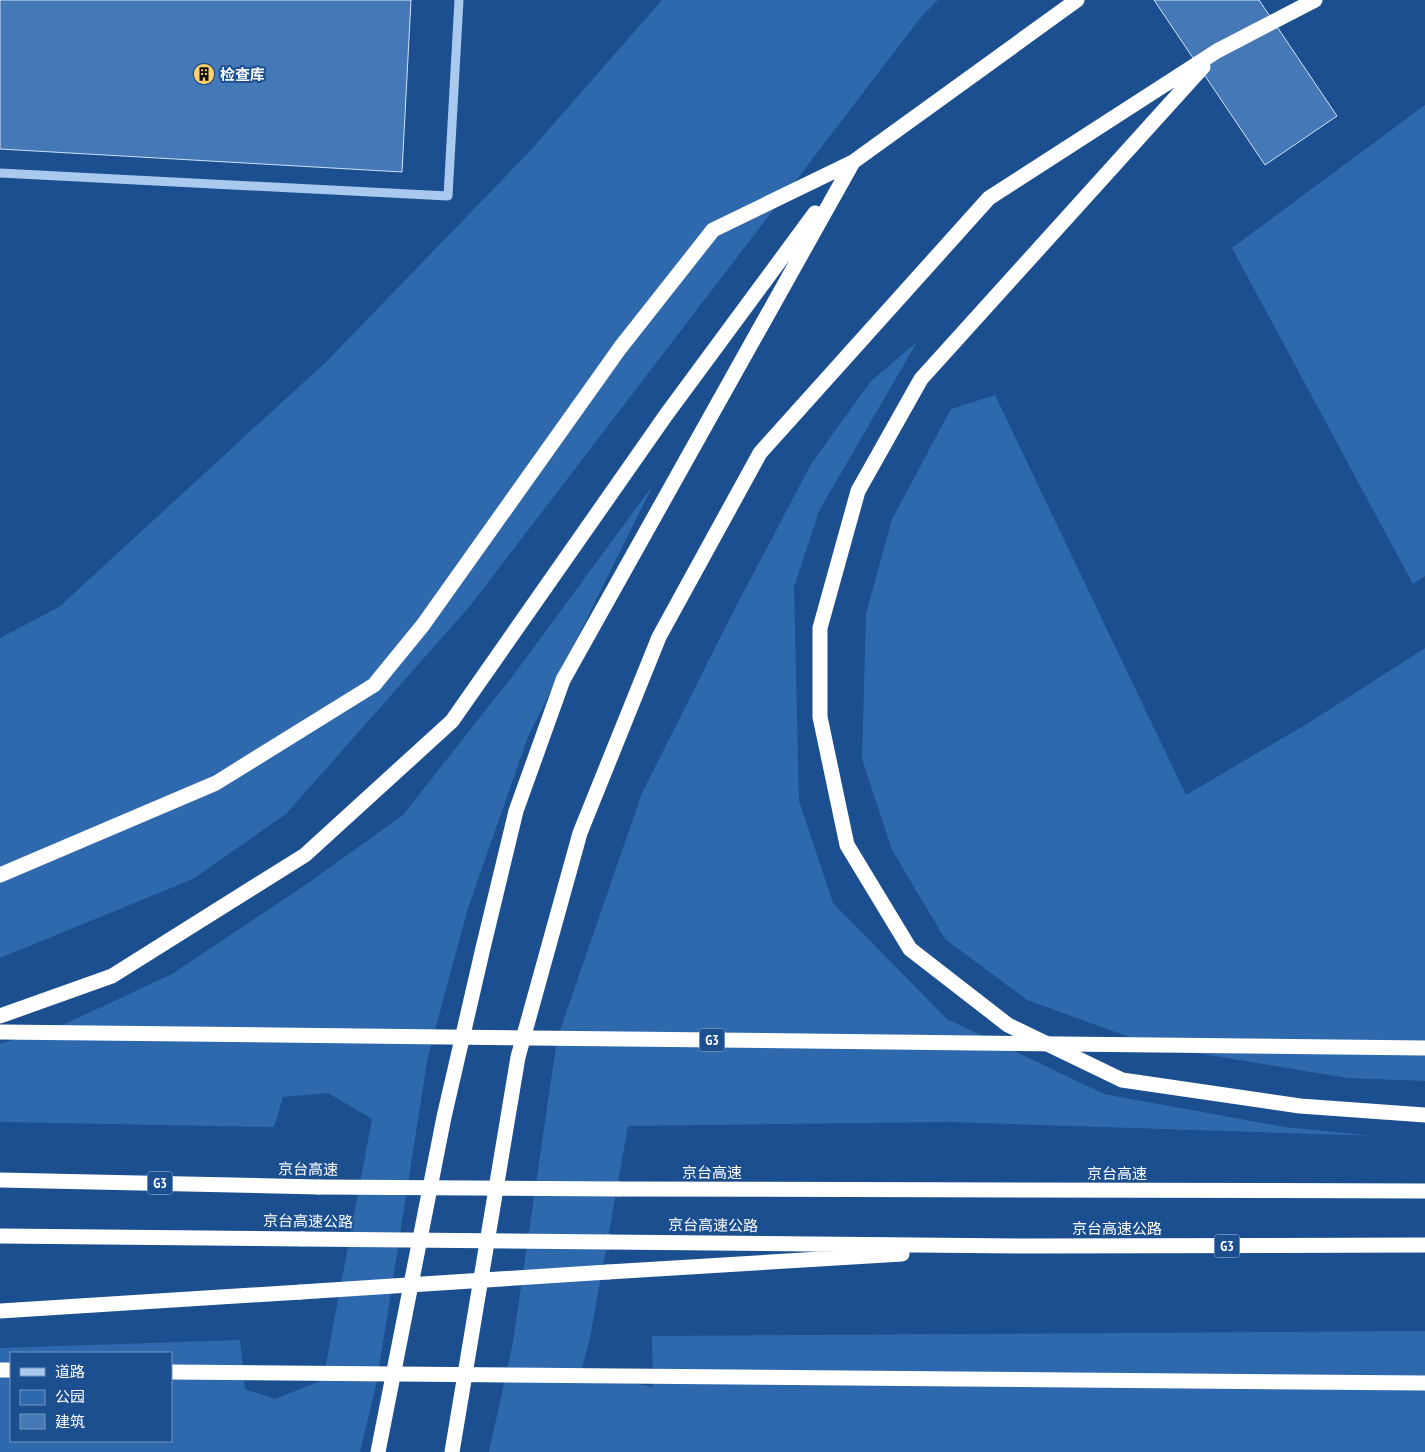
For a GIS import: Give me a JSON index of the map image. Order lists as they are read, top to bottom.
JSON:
{
  "streets": {
    "highway": ["G3", "京台高速", "京台高速公路"]
  },
  "places": {
    "building": ["检查库"]
  },
  "legend": ["道路", "公园", "建筑"]
}
